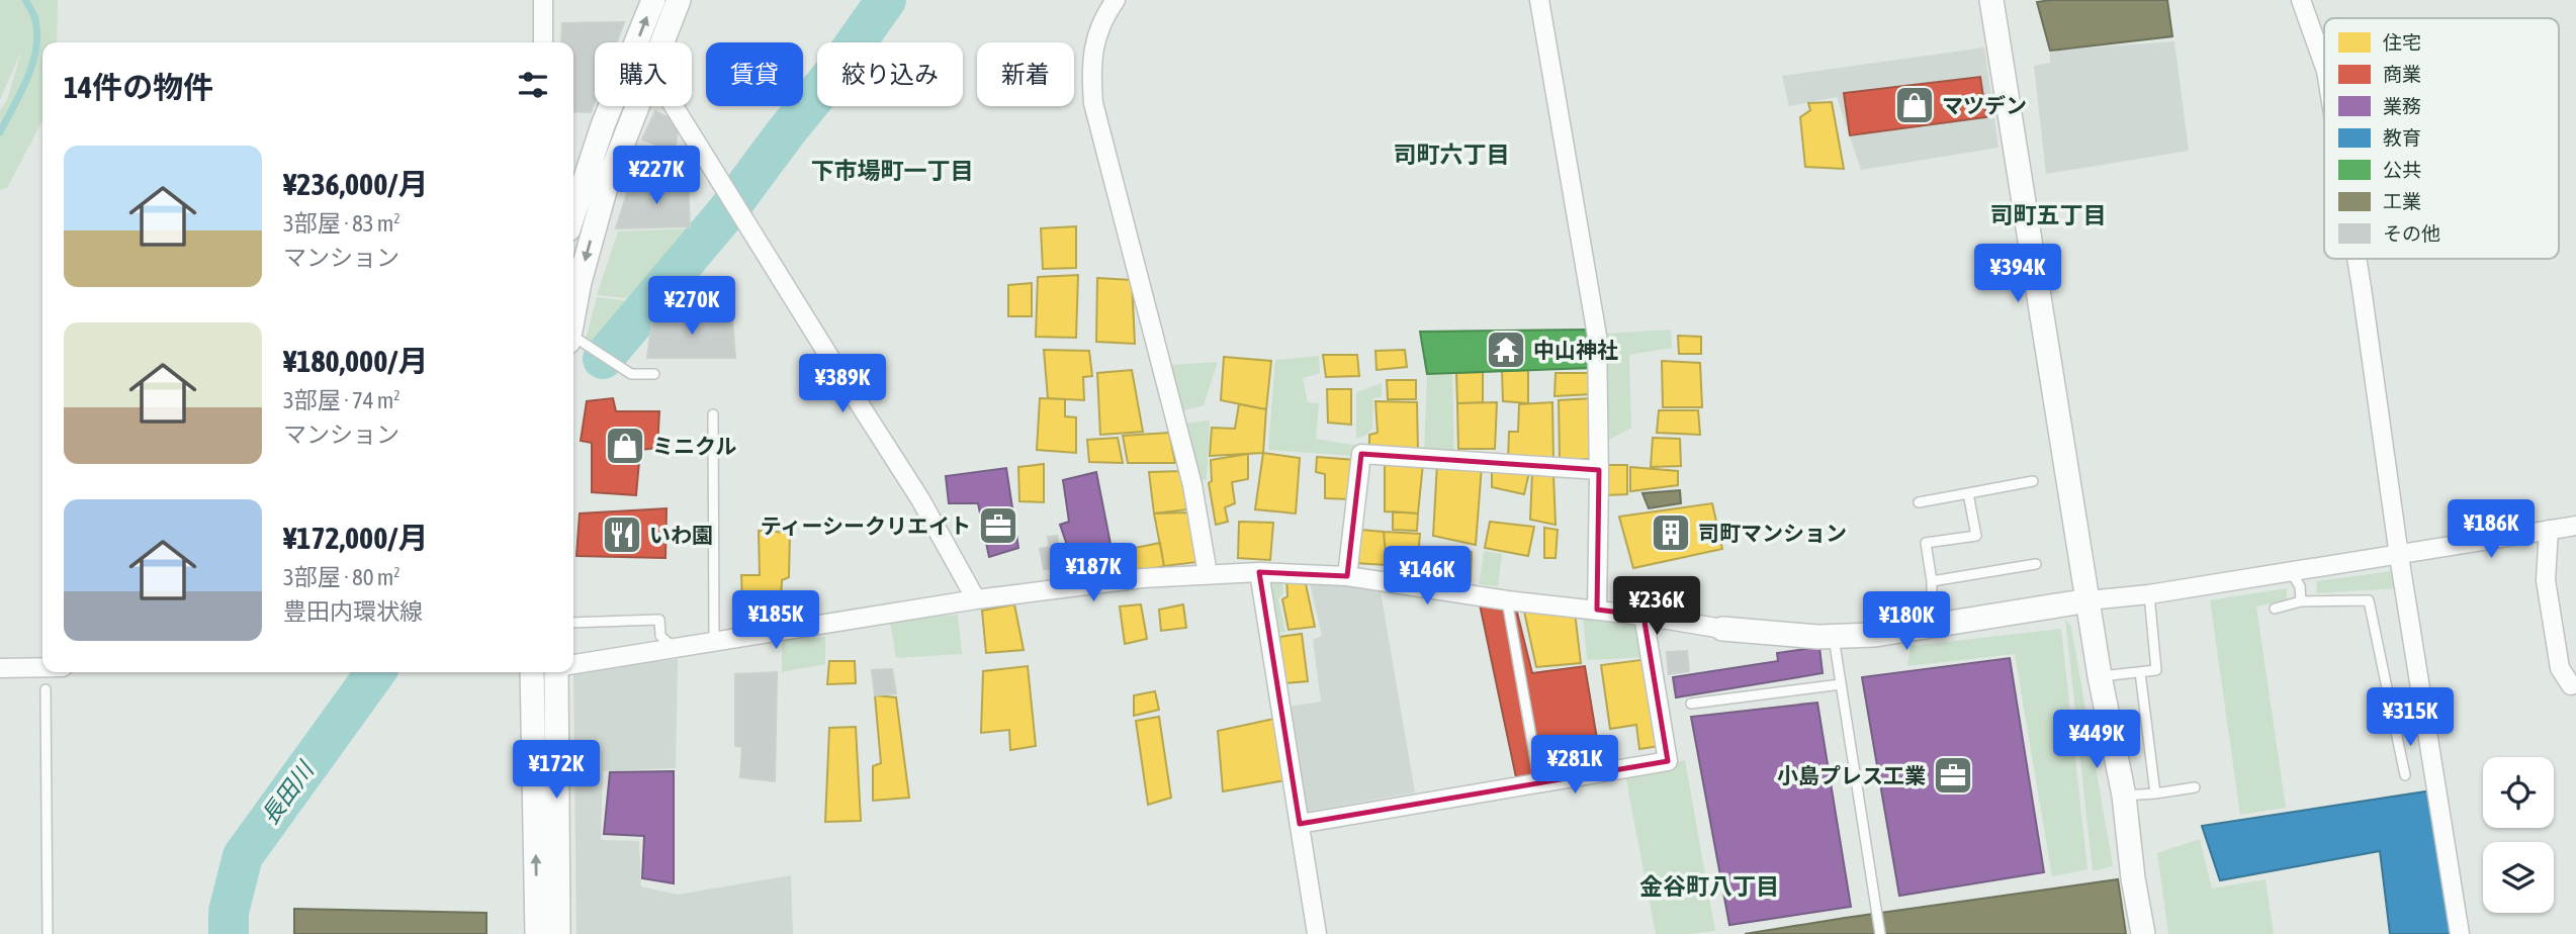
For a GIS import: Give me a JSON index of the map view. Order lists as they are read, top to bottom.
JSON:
{
  "districts": [
    "司町六丁目",
    "下市場町一丁目",
    "司町五丁目",
    "金谷町八丁目"
  ],
  "water": ["長田川"],
  "places": {
    "shop": ["マツデン", "ミニクル"],
    "temple": ["中山神社"],
    "office": ["ティーシークリエイト", "小島プレス工業"],
    "building": ["司町マンション"],
    "restaurant": ["いわ園"]
  },
  "legend": [
    "住宅",
    "商業",
    "業務",
    "教育",
    "公共",
    "工業",
    "その他"
  ],
  "page": {
    "chip": [
      "購入",
      "賃貸",
      "絞り込み",
      "新着"
    ],
    "heading": "14件の物件",
    "list": [
      {
        "name": "¥236,000/月",
        "note": "3部屋 · 83 m² · マンション"
      },
      {
        "name": "¥180,000/月",
        "note": "3部屋 · 74 m² · マンション"
      },
      {
        "name": "¥172,000/月",
        "note": "3部屋 · 80 m² · 豊田内環状線"
      }
    ],
    "price": [
      "¥227K",
      "¥394K",
      "¥270K",
      "¥389K",
      "¥186K",
      "¥187K",
      "¥146K",
      "¥236K",
      "¥185K",
      "¥180K",
      "¥315K",
      "¥449K",
      "¥281K",
      "¥172K"
    ]
  }
}
